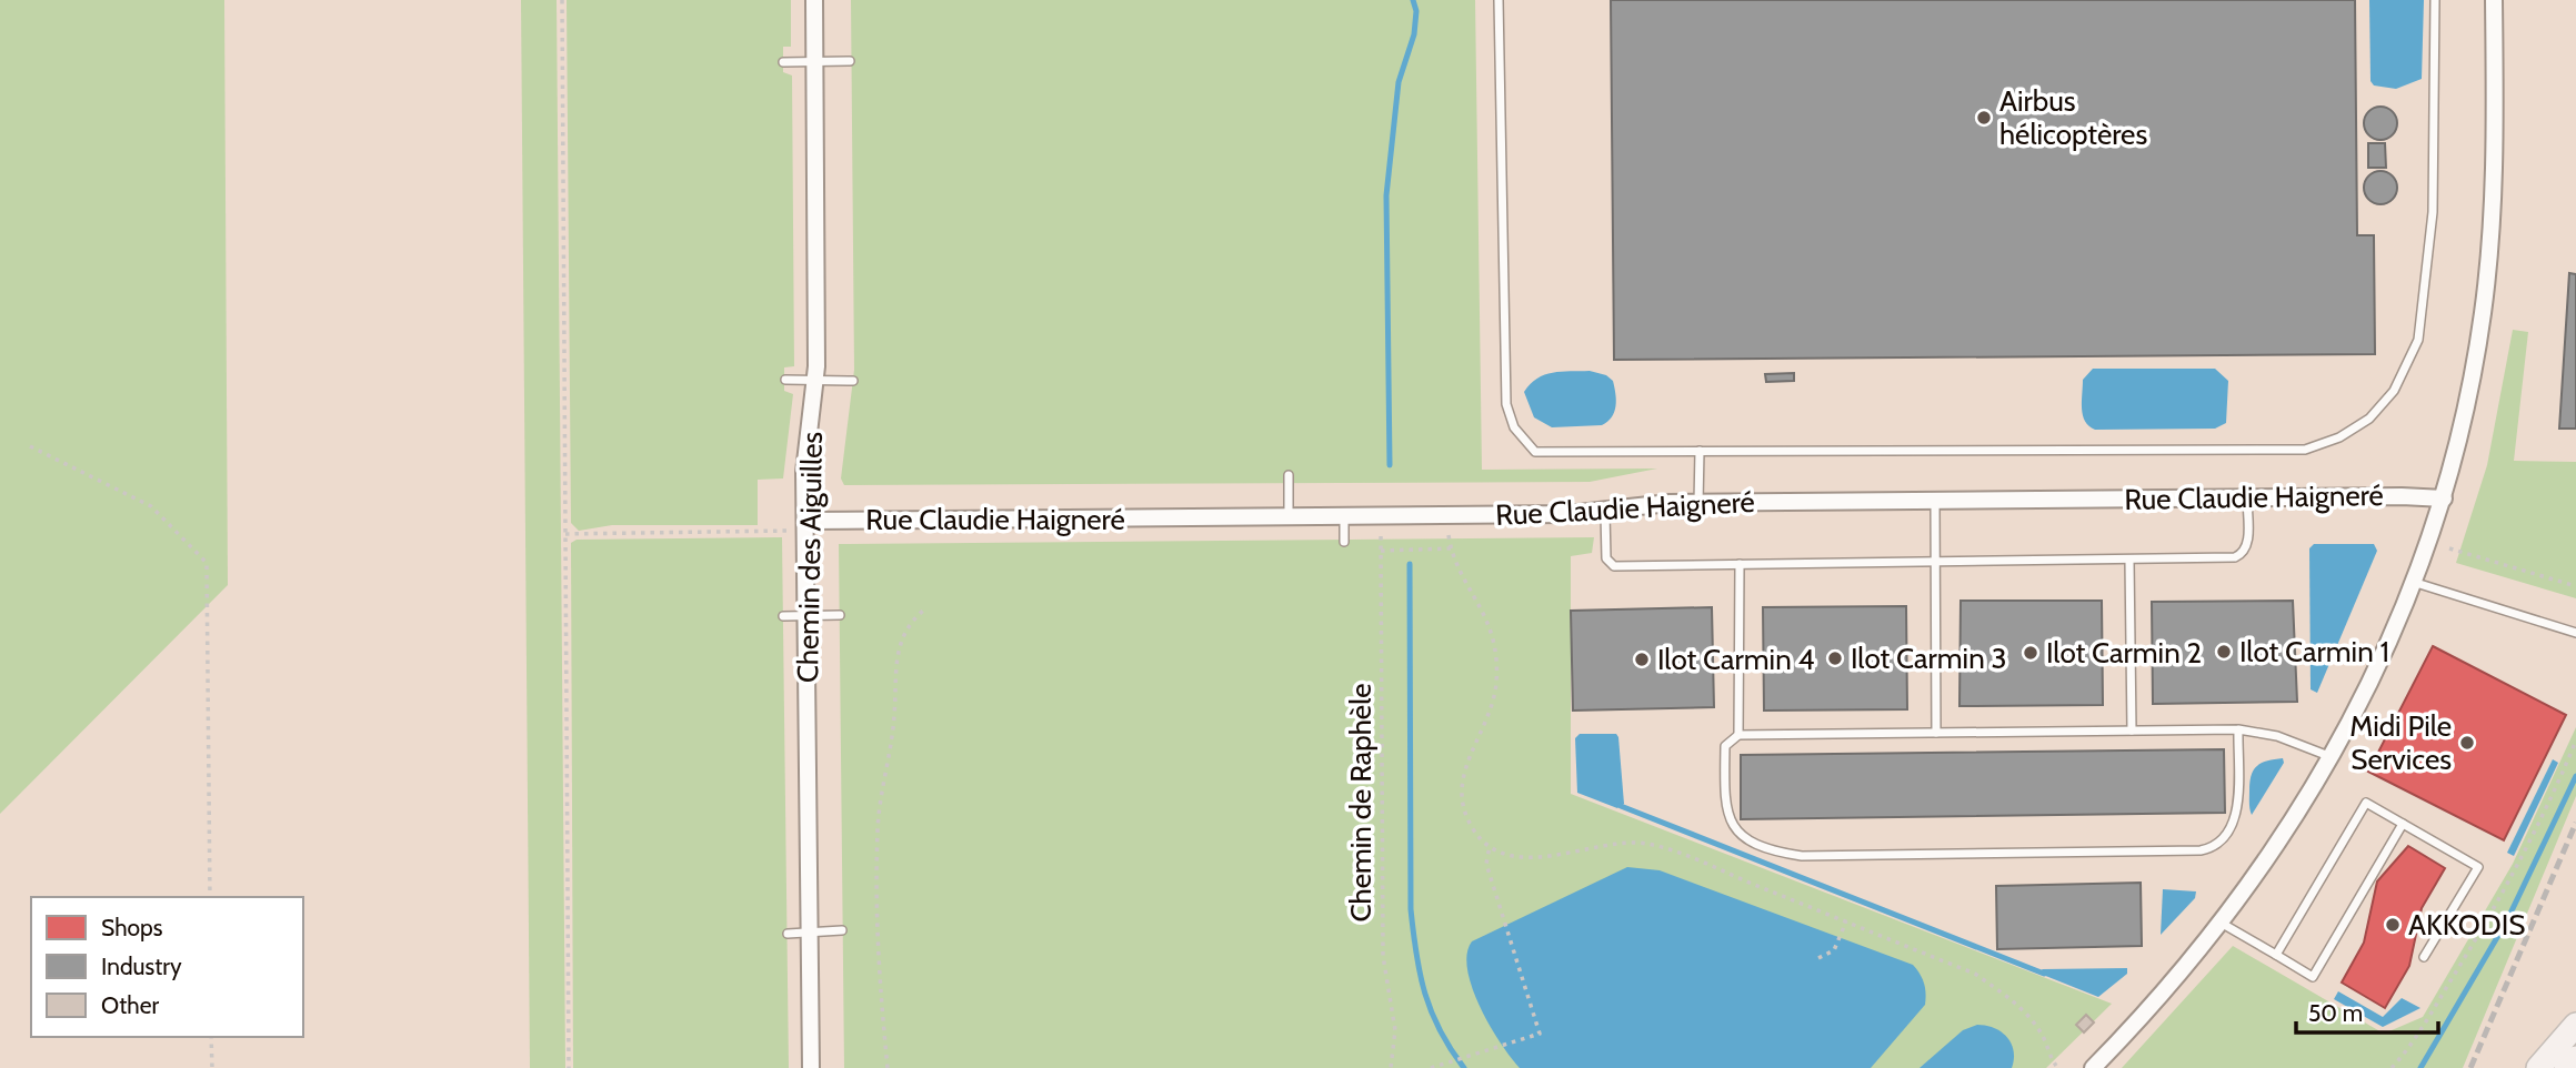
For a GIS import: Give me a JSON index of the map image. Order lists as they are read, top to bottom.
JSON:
{
  "streets": {
    "street": ["Rue Claudie Haigneré", "Chemin des Aiguilles"],
    "path": ["Chemin de Raphèle"]
  },
  "crossings": [
    ["Rue Claudie Haigneré", "Chemin des Aiguilles"]
  ],
  "places": [
    "Airbus hélicoptères",
    "Ilot Carmin 1",
    "Ilot Carmin 2",
    "Ilot Carmin 3",
    "Ilot Carmin 4",
    "Midi Pile Services",
    "AKKODIS"
  ],
  "legend": ["Shops", "Industry", "Other"],
  "scale_bar": "50 m"
}
